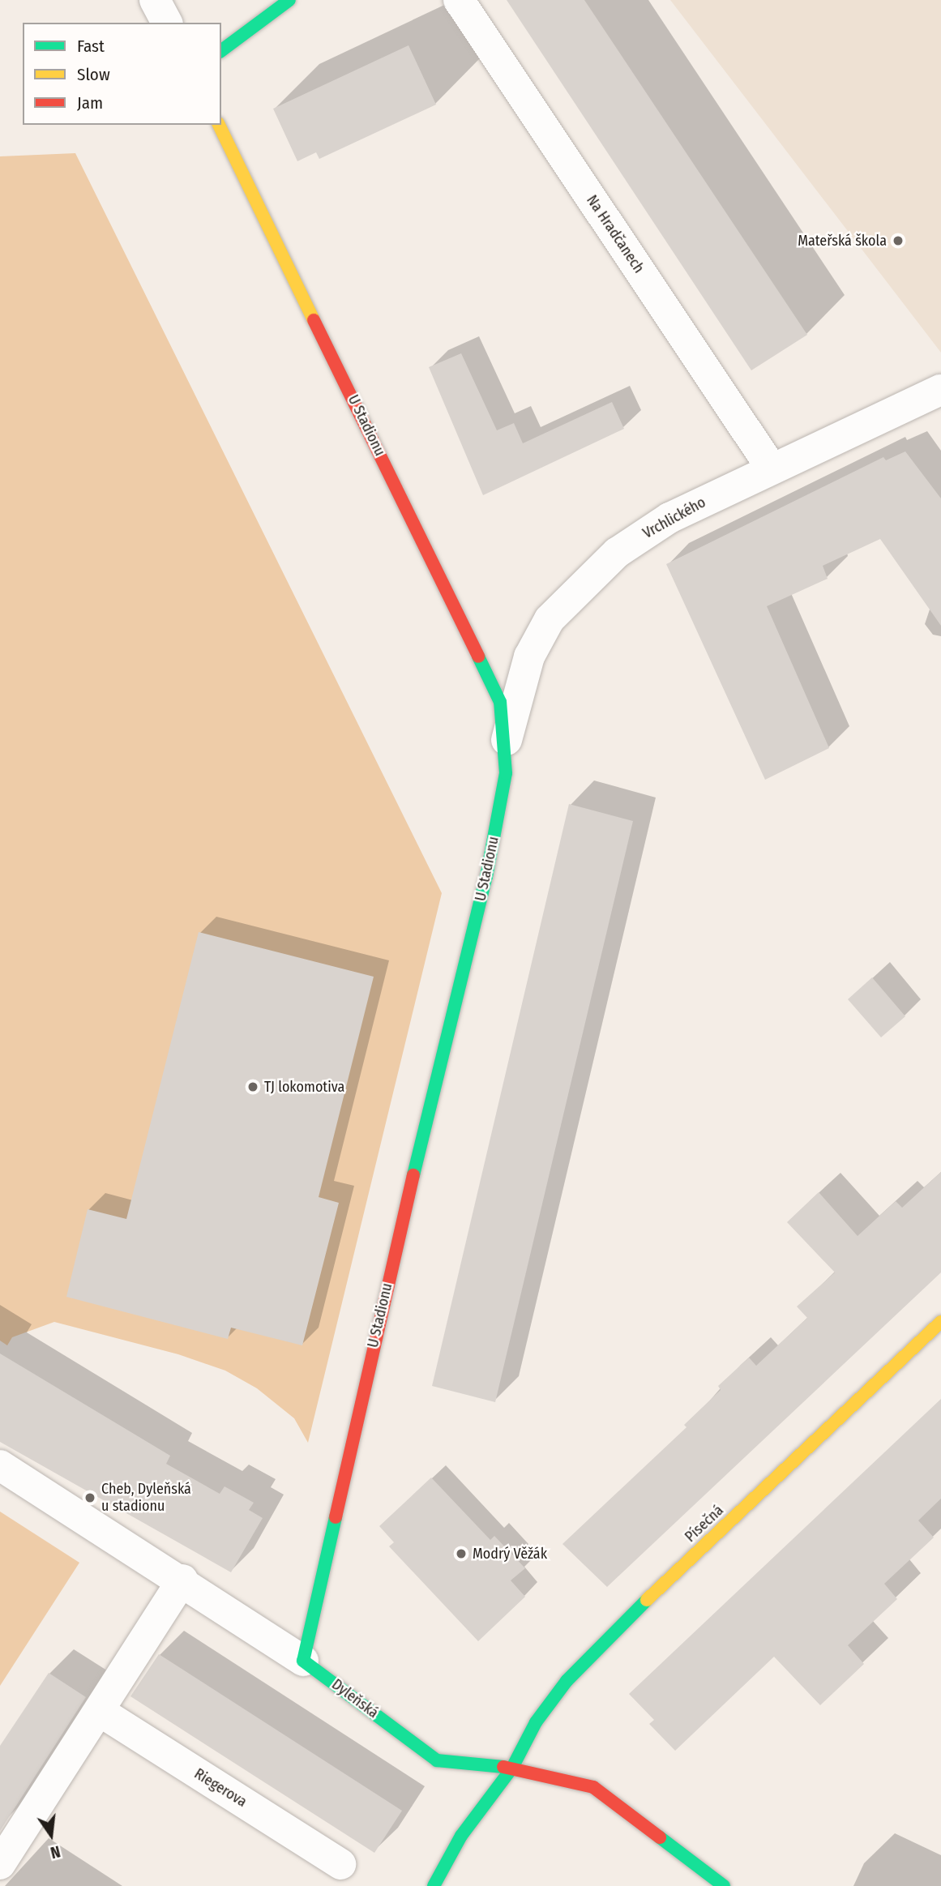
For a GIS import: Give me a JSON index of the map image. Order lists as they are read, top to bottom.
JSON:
{
  "streets": {
    "street": [
      "Na Hradčanech",
      "U Stadionu",
      "Vrchlického",
      "Písečná",
      "Dyleňská",
      "Riegerova"
    ]
  },
  "crossings": [
    ["Na Hradčanech", "Vrchlického"],
    ["U Stadionu", "Vrchlického"],
    ["U Stadionu", "Dyleňská"],
    ["Písečná", "Dyleňská"]
  ],
  "places": [
    "Mateřská škola",
    "TJ lokomotiva",
    "Cheb, Dyleňská u stadionu",
    "Modrý Věžák"
  ],
  "legend": ["Fast", "Slow", "Jam"],
  "north": "bottom"
}
